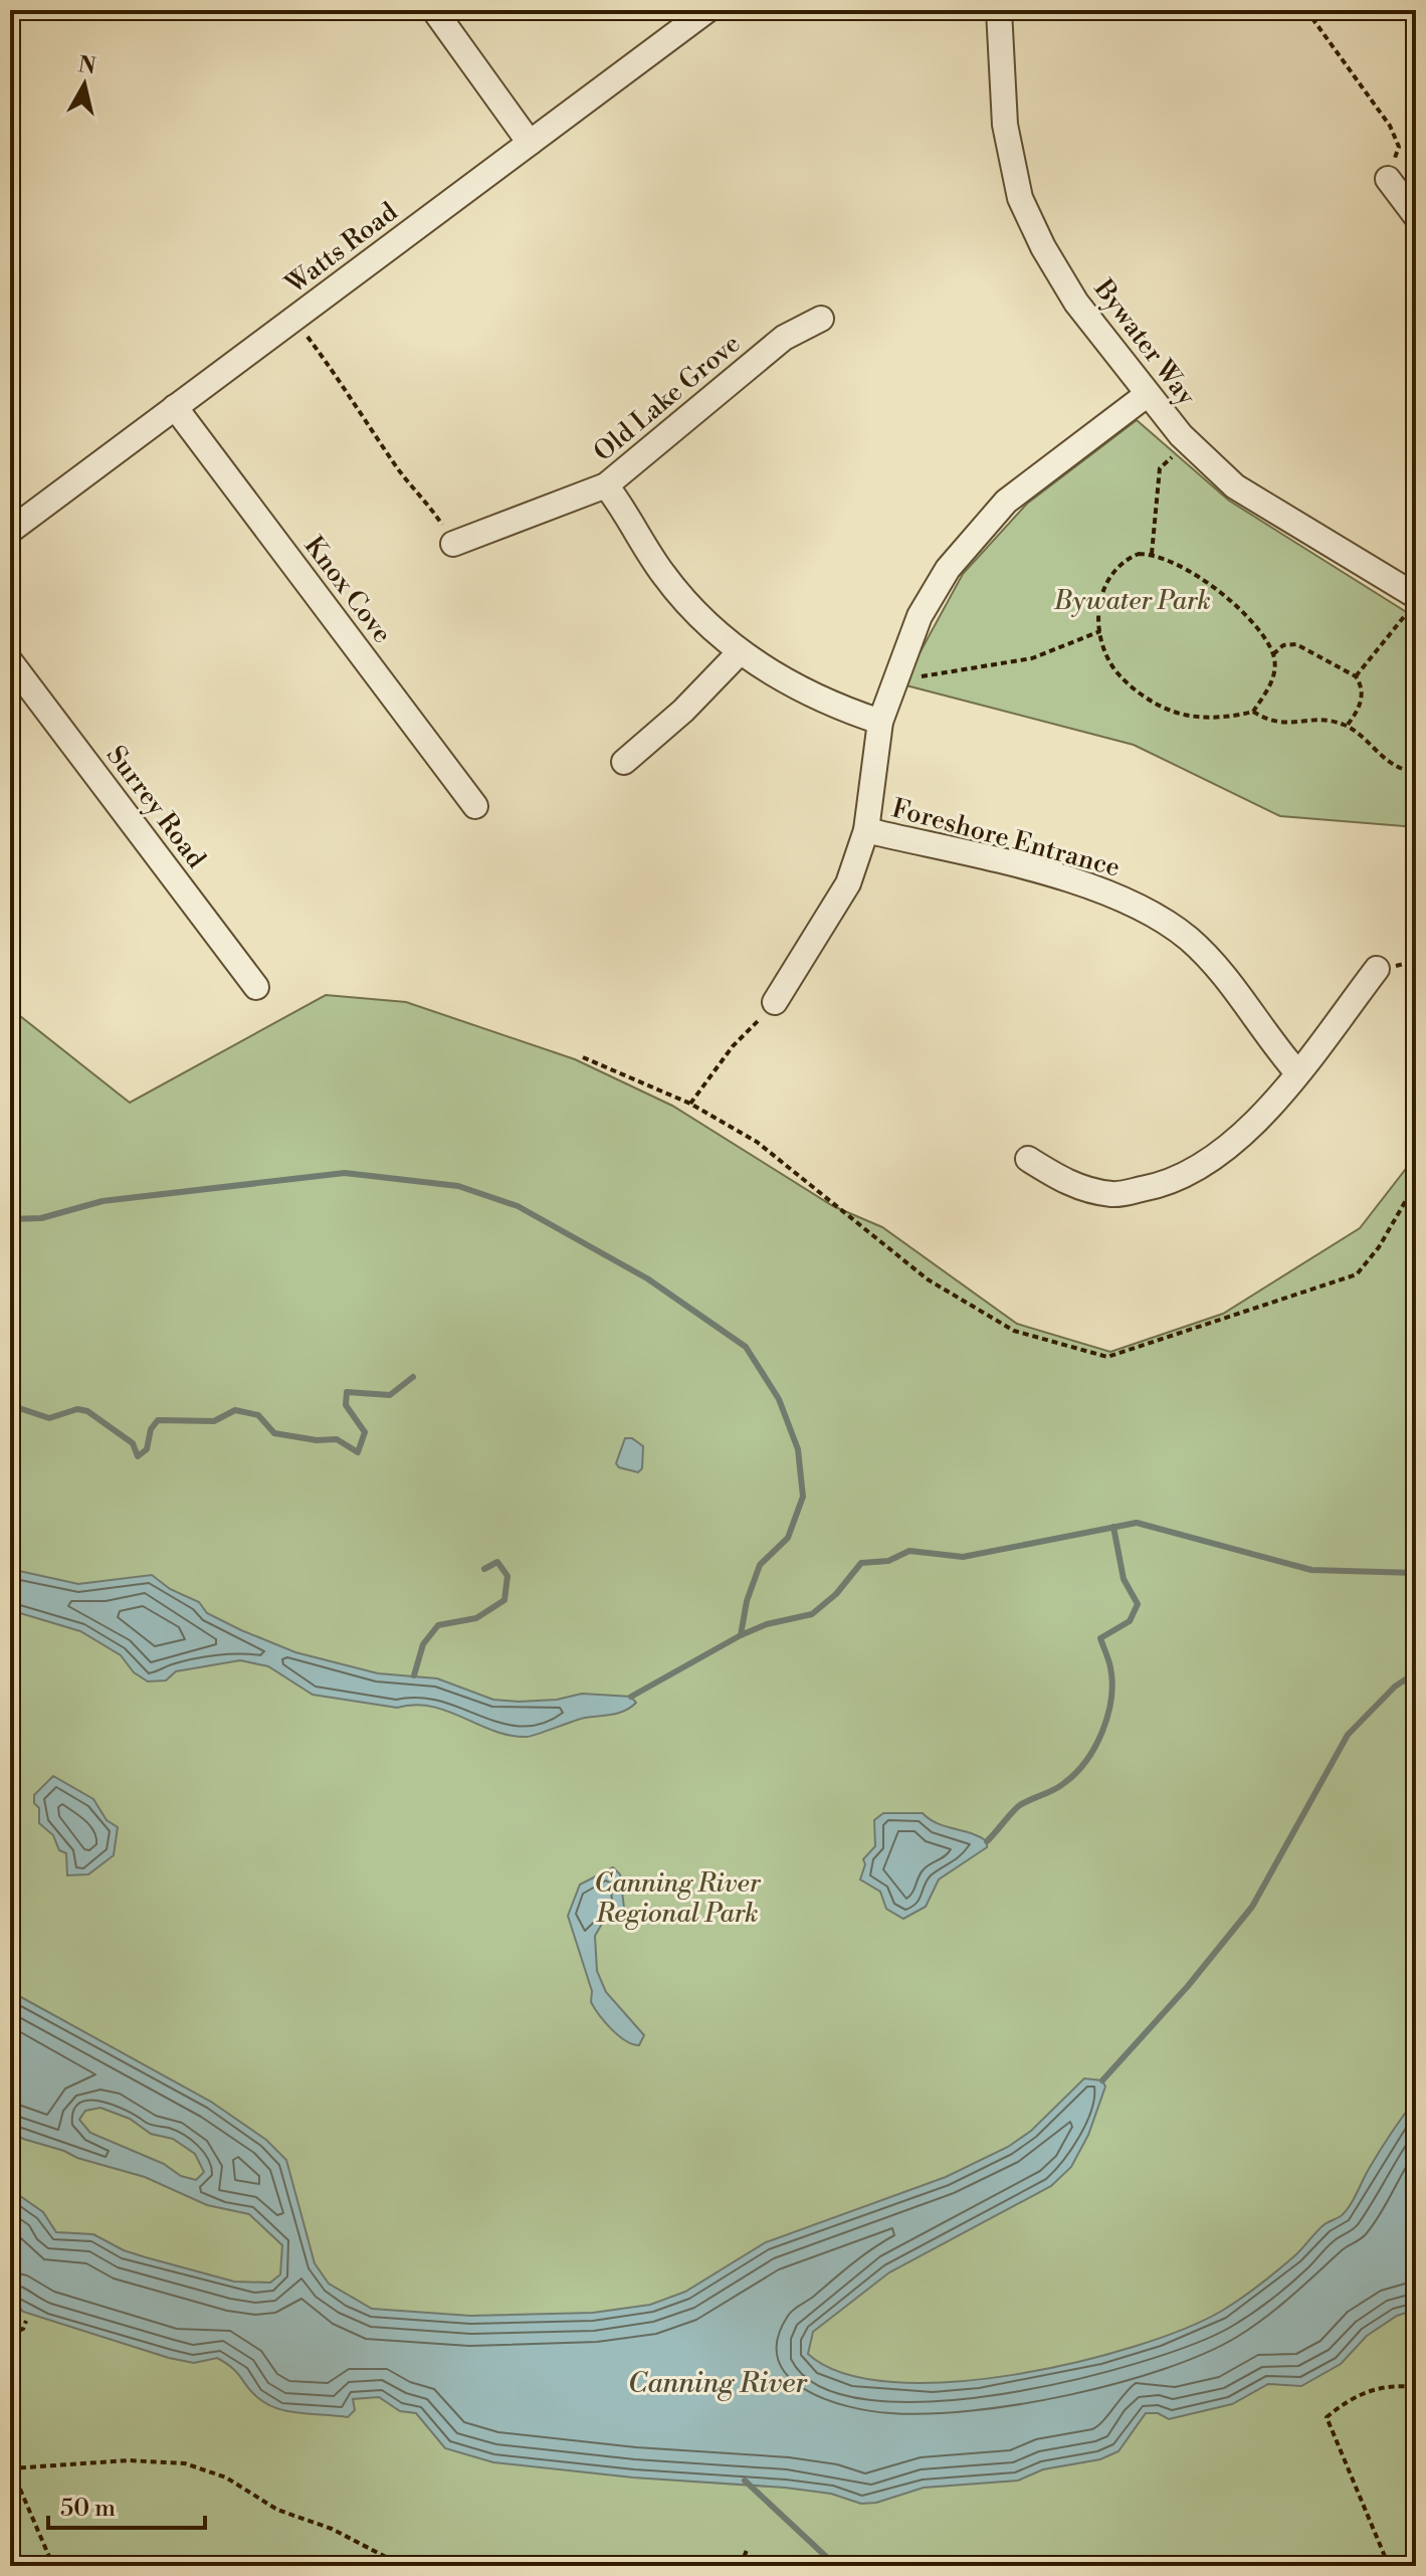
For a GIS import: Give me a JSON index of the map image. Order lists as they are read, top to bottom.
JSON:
{
  "streets": {
    "street": [
      "Watts Road",
      "Bywater Way",
      "Old Lake Grove",
      "Knox Cove",
      "Surrey Road",
      "Foreshore Entrance"
    ]
  },
  "crossings": [
    ["Watts Road", "Knox Cove"]
  ],
  "water": ["Canning River"],
  "parks": ["Bywater Park", "Canning River Regional Park"],
  "scale_bar": "50 m",
  "north": "top"
}
